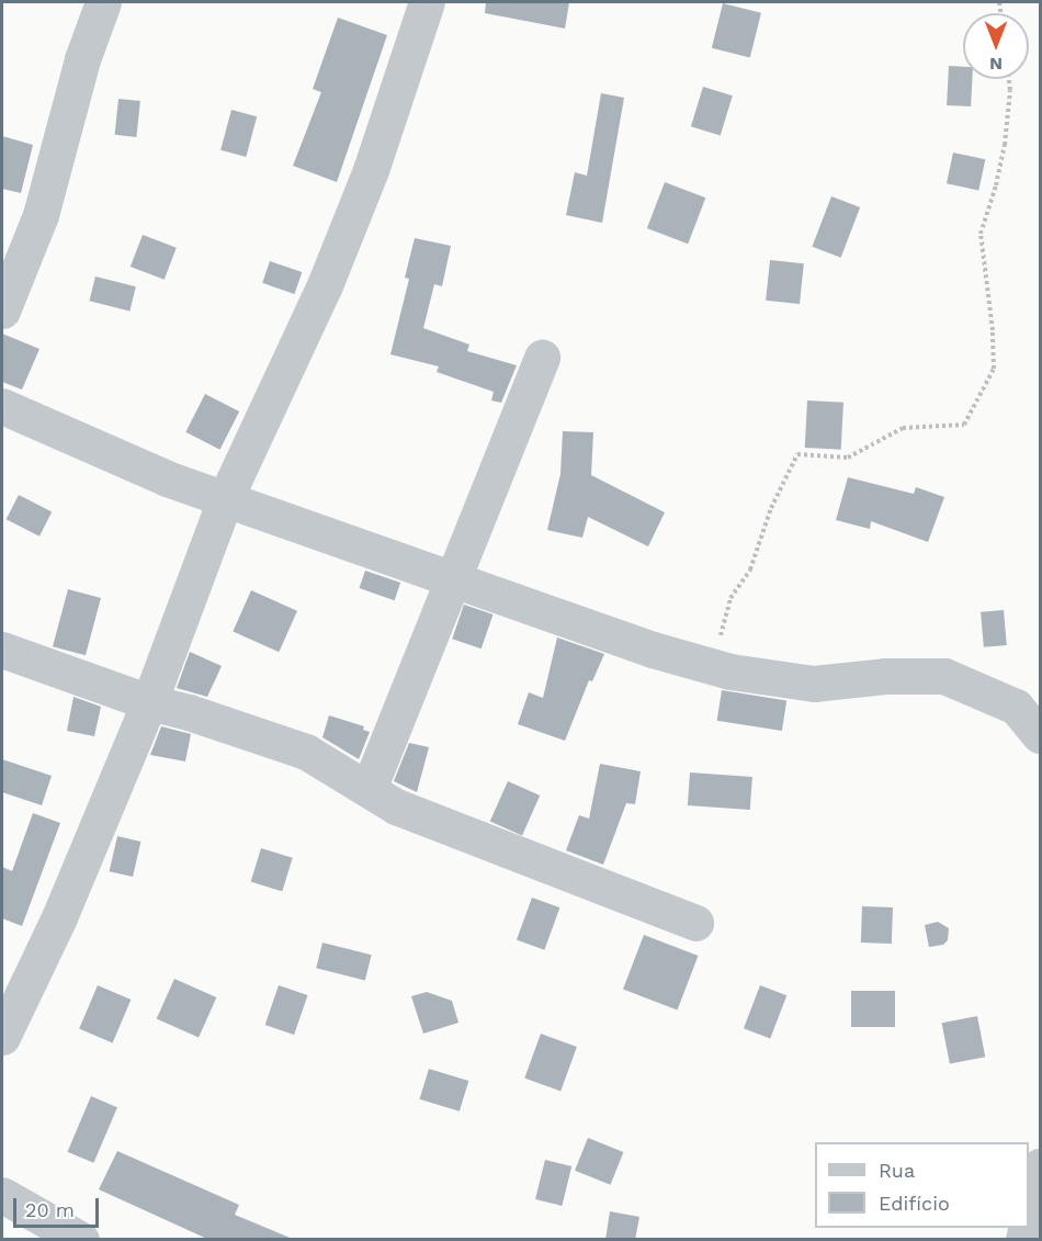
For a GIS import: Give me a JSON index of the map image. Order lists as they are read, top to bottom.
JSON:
{
  "legend": ["Rua", "Edifício"],
  "scale_bar": "20 m",
  "north": "bottom"
}
